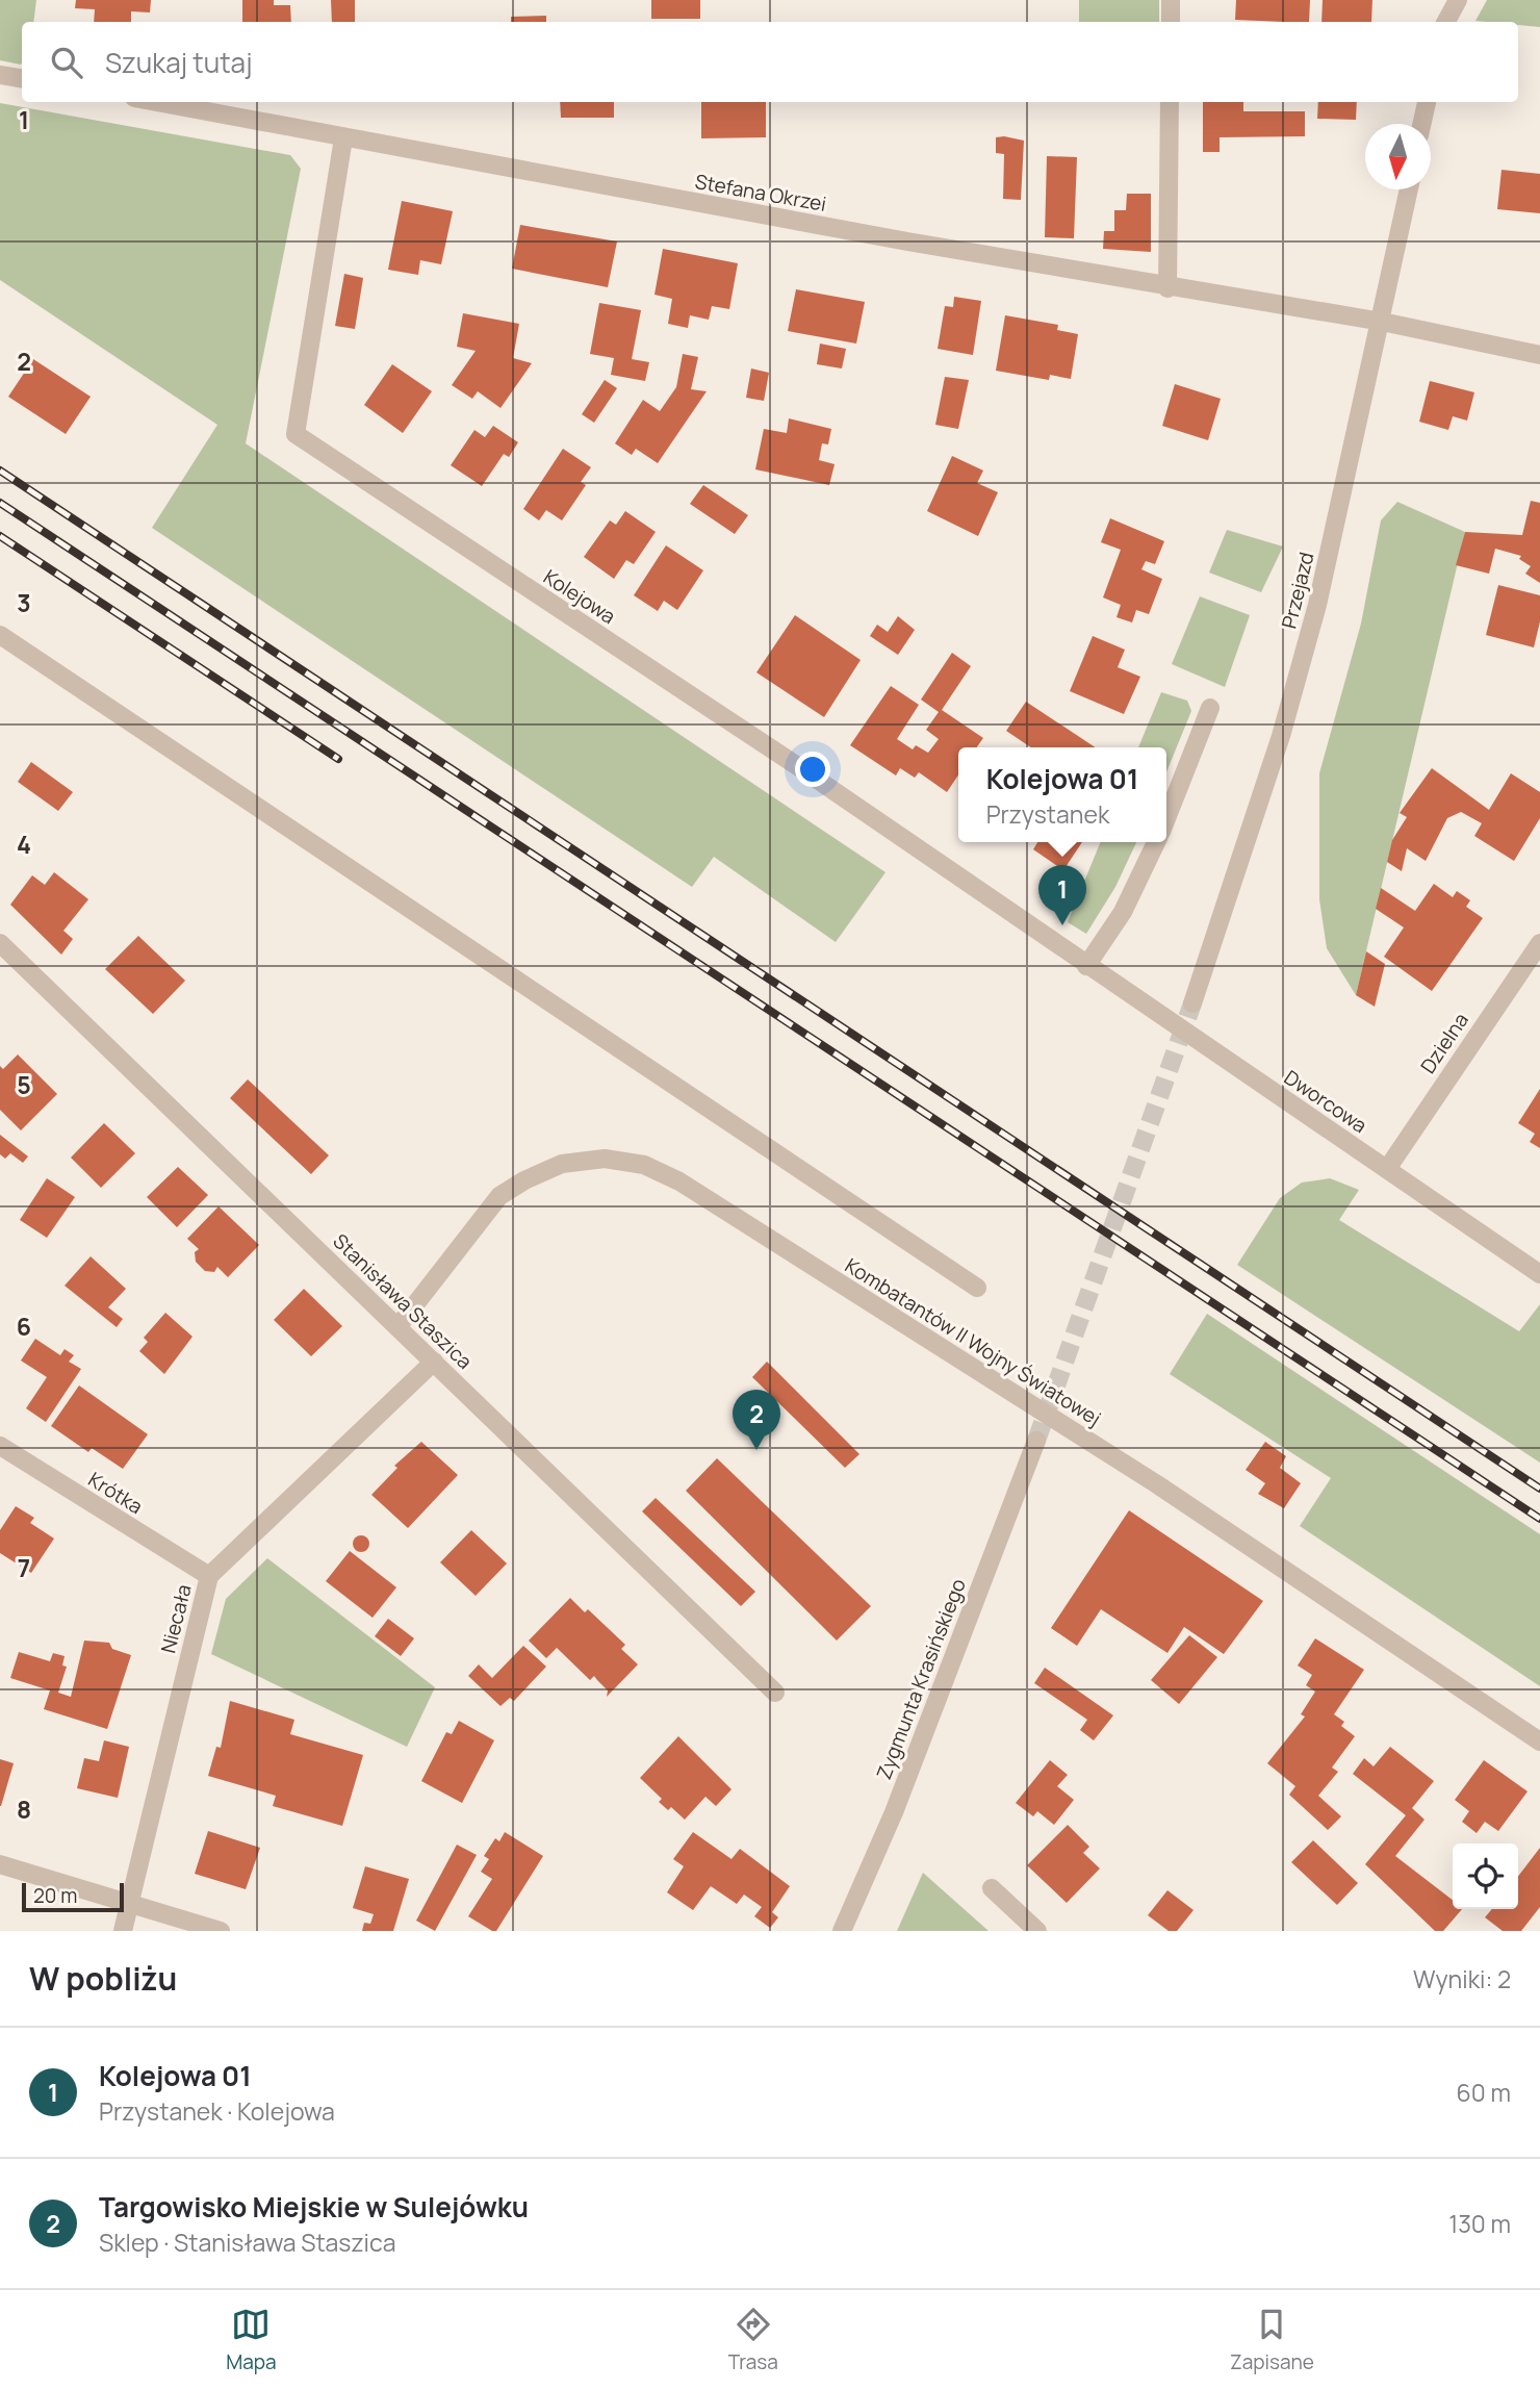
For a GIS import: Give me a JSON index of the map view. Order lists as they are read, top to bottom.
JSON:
{
  "streets": {
    "street": [
      "Stefana Okrzei",
      "Przejazd",
      "Kolejowa",
      "Dzielna",
      "Dworcowa",
      "Stanisława Staszica",
      "Kombatantów II Wojny Światowej",
      "Krótka",
      "Niecała",
      "Zygmunta Krasińskiego"
    ]
  },
  "crossings": [
    ["Stefana Okrzei", "Przejazd"],
    ["Stefana Okrzei", "Kolejowa"],
    ["Kolejowa", "Dworcowa"],
    ["Dzielna", "Dworcowa"],
    ["Stanisława Staszica", "Kombatantów II Wojny Światowej"],
    ["Stanisława Staszica", "Niecała"],
    ["Krótka", "Niecała"]
  ],
  "scale_bar": "20 m",
  "north": "bottom",
  "page": {
    "search": "Szukaj tutaj",
    "popup": ["Kolejowa 01", "Przystanek"],
    "pins": ["1", "2"],
    "scale": "20 m",
    "heading": ["W pobliżu", "Wyniki: 2"],
    "list": [
      {
        "mark": "1",
        "name": "Kolejowa 01",
        "note": "Przystanek · Kolejowa",
        "value": "60 m"
      },
      {
        "mark": "2",
        "name": "Targowisko Miejskie w Sulejówku",
        "note": "Sklep · Stanisława Staszica",
        "value": "130 m"
      }
    ],
    "nav": ["Mapa", "Trasa", "Zapisane"]
  },
  "grid": {
    "rows": [
      "1",
      "2",
      "3",
      "4",
      "5",
      "6",
      "7",
      "8"
    ]
  }
}
